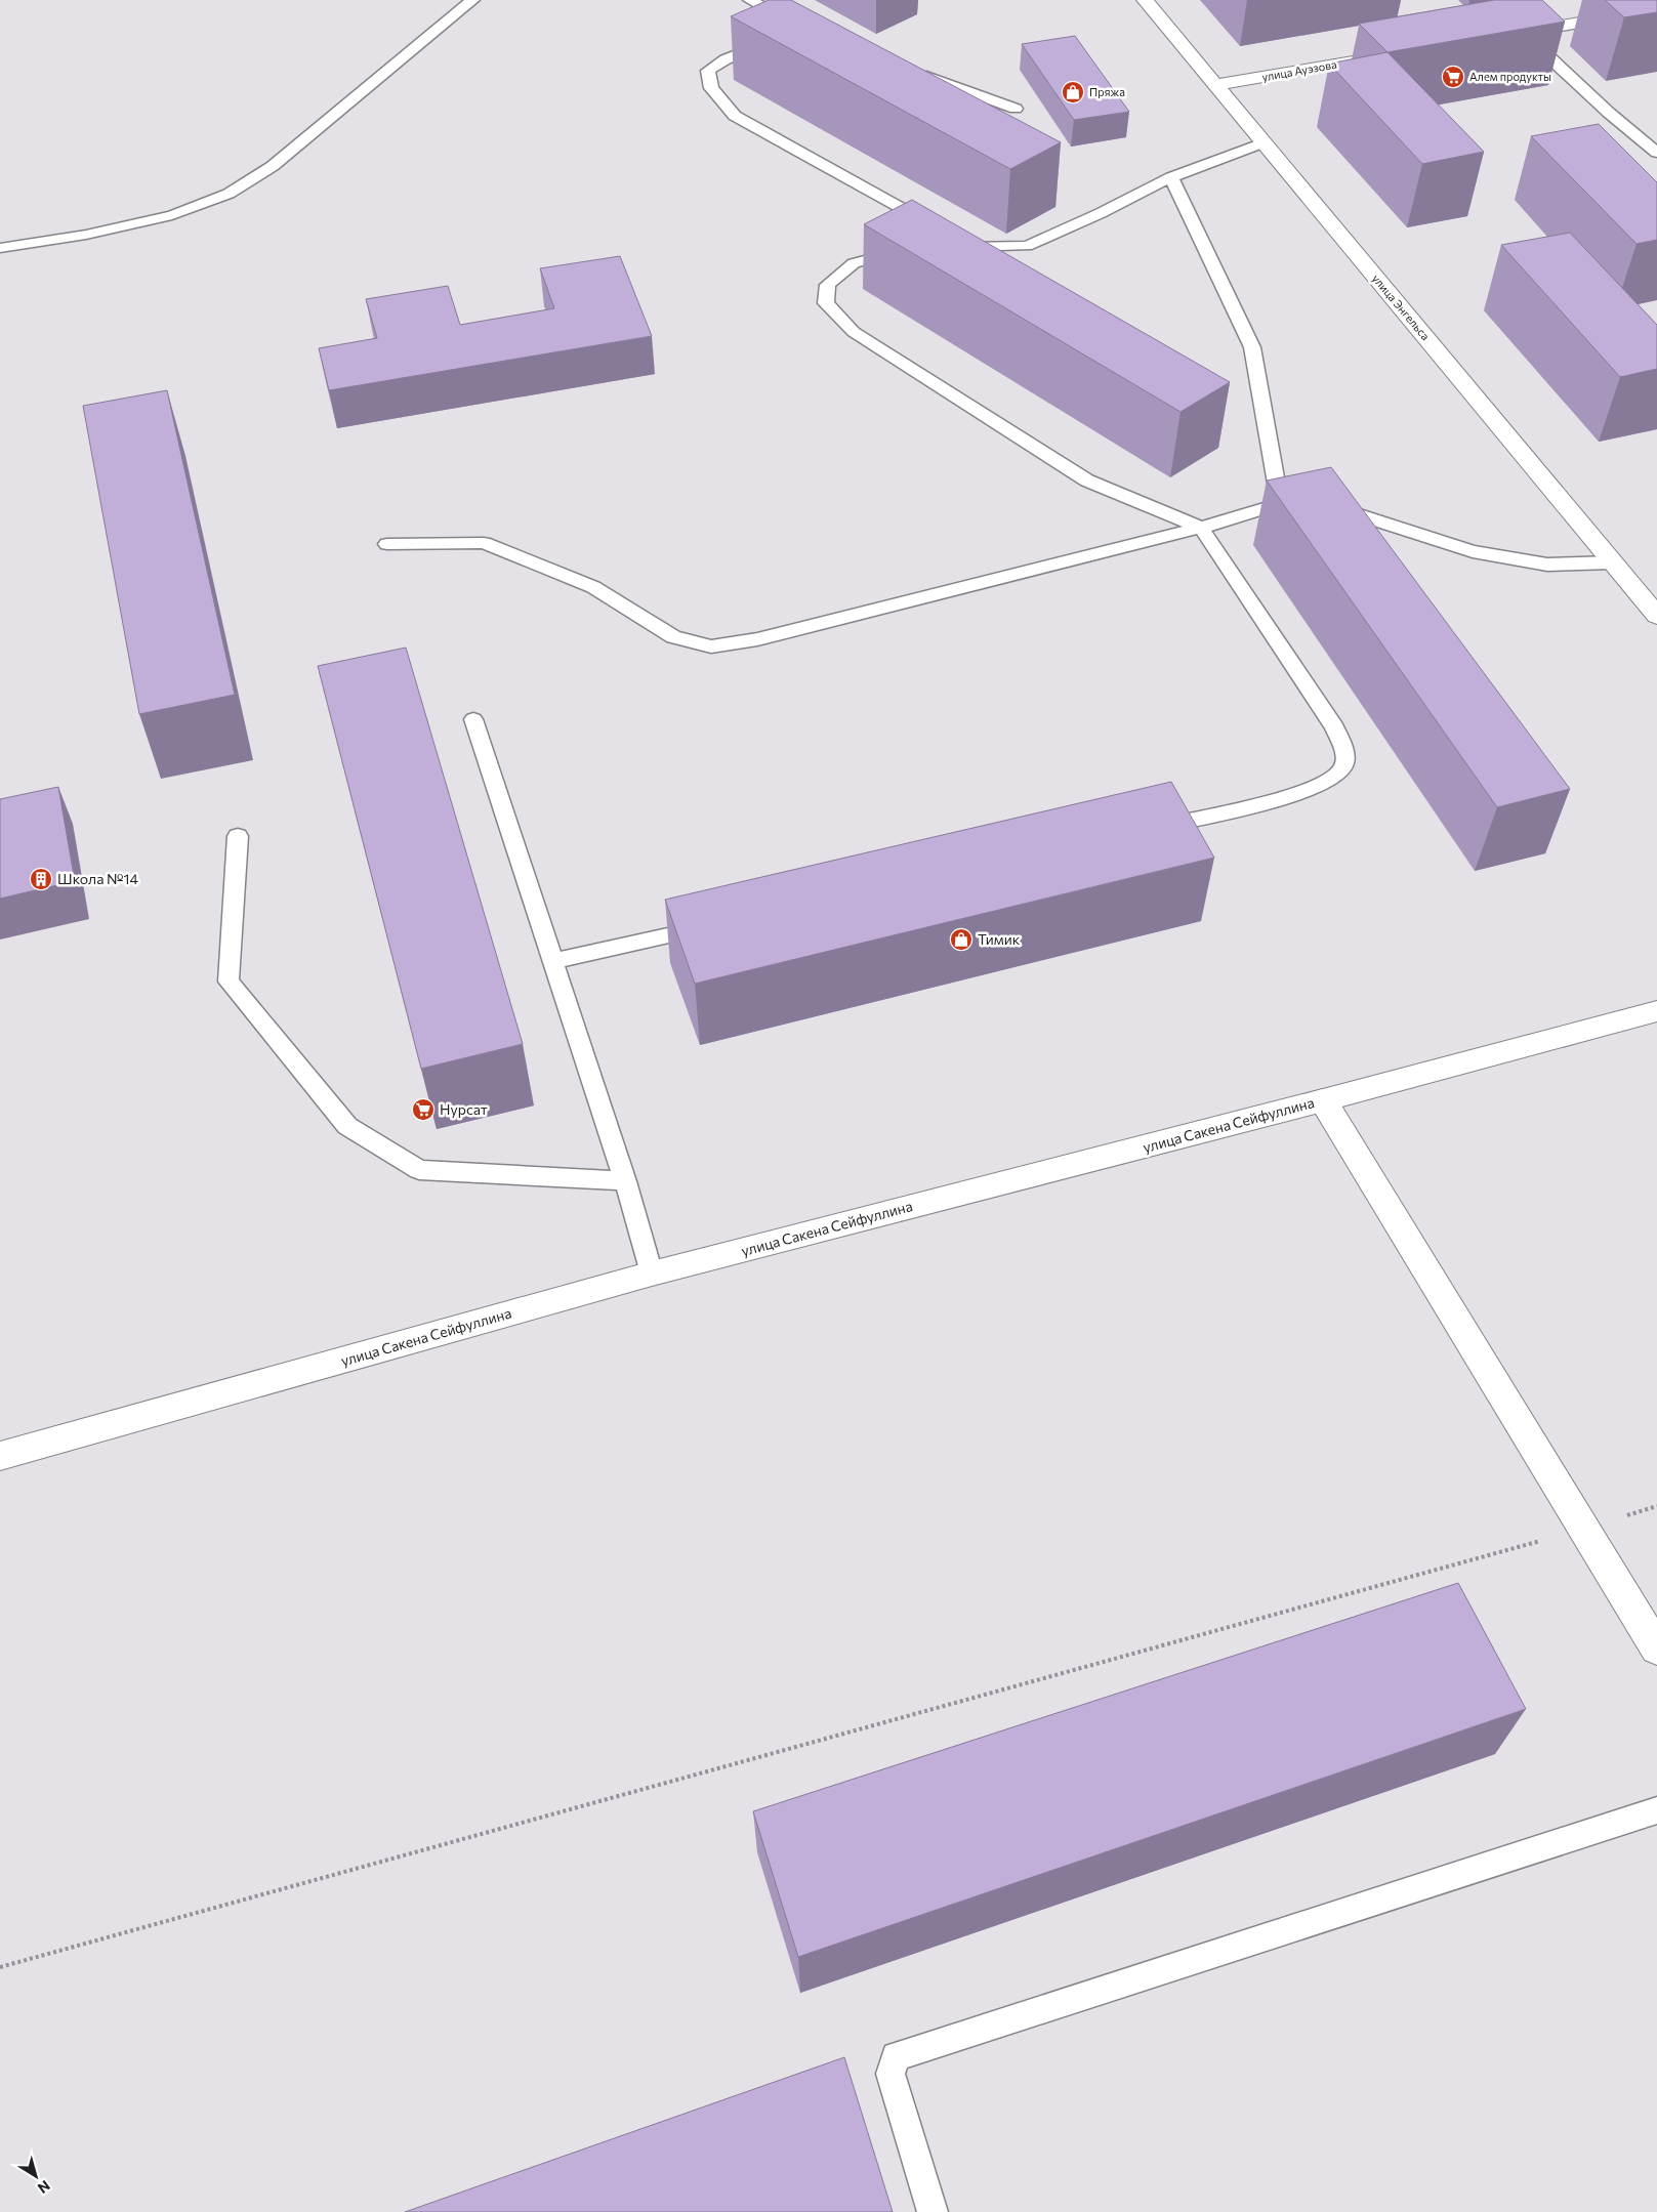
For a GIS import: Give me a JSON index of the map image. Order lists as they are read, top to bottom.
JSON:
{
  "streets": {
    "street": ["улица Ауэзова", "улица Энгельса", "улица Сакена Сейфуллина"]
  },
  "crossings": [
    ["улица Ауэзова", "улица Энгельса"]
  ],
  "places": {
    "supermarket": ["Алем продукты", "Нурсат"],
    "shop": ["Пряжа", "Тимик"],
    "building": ["Школа №14"]
  },
  "north": "bottom right"
}
